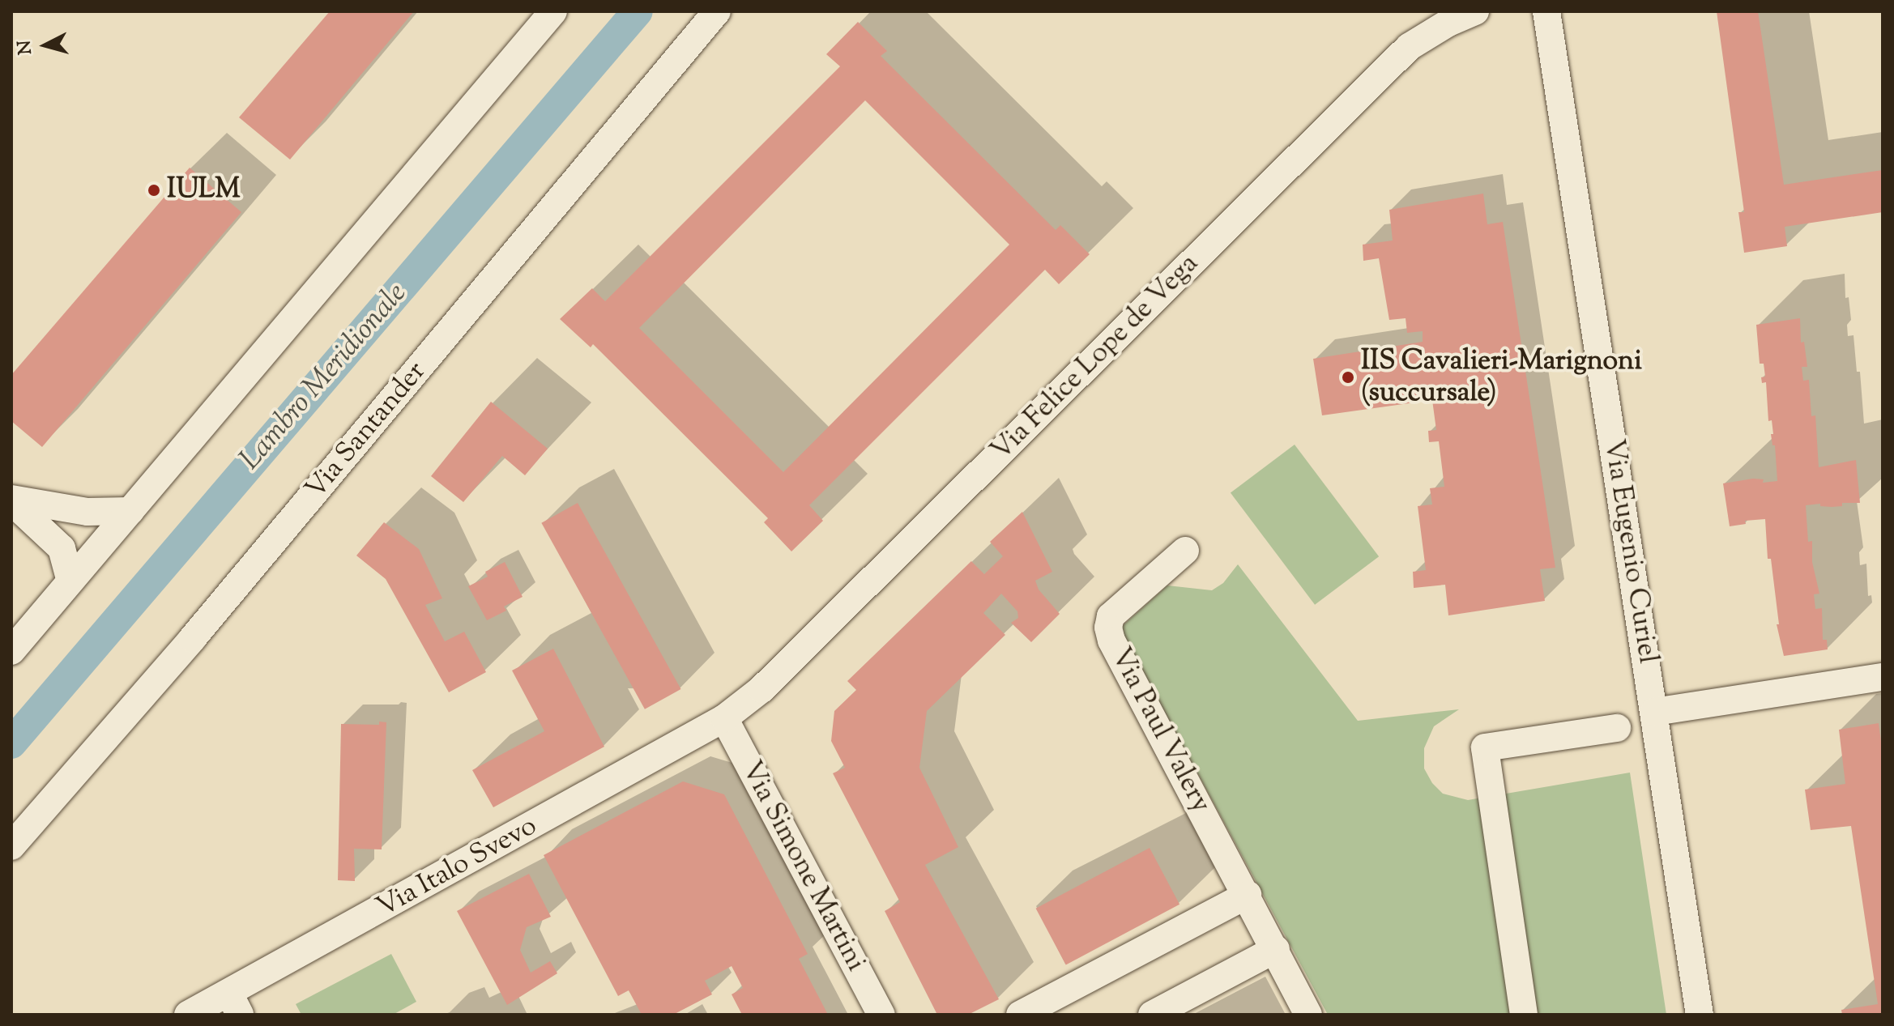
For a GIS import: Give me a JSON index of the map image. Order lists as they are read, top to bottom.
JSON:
{
  "streets": {
    "street": [
      "Via Felice Lope de Vega",
      "Via Santander",
      "Via Eugenio Curiel",
      "Via Paul Valery",
      "Via Simone Martini",
      "Via Italo Svevo"
    ]
  },
  "crossings": [
    ["Via Felice Lope de Vega", "Via Simone Martini"],
    ["Via Felice Lope de Vega", "Via Italo Svevo"],
    ["Via Simone Martini", "Via Italo Svevo"]
  ],
  "water": ["Lambro Meridionale"],
  "places": ["IULM", "IIS Cavalieri-Marignoni (succursale)"],
  "north": "left"
}
